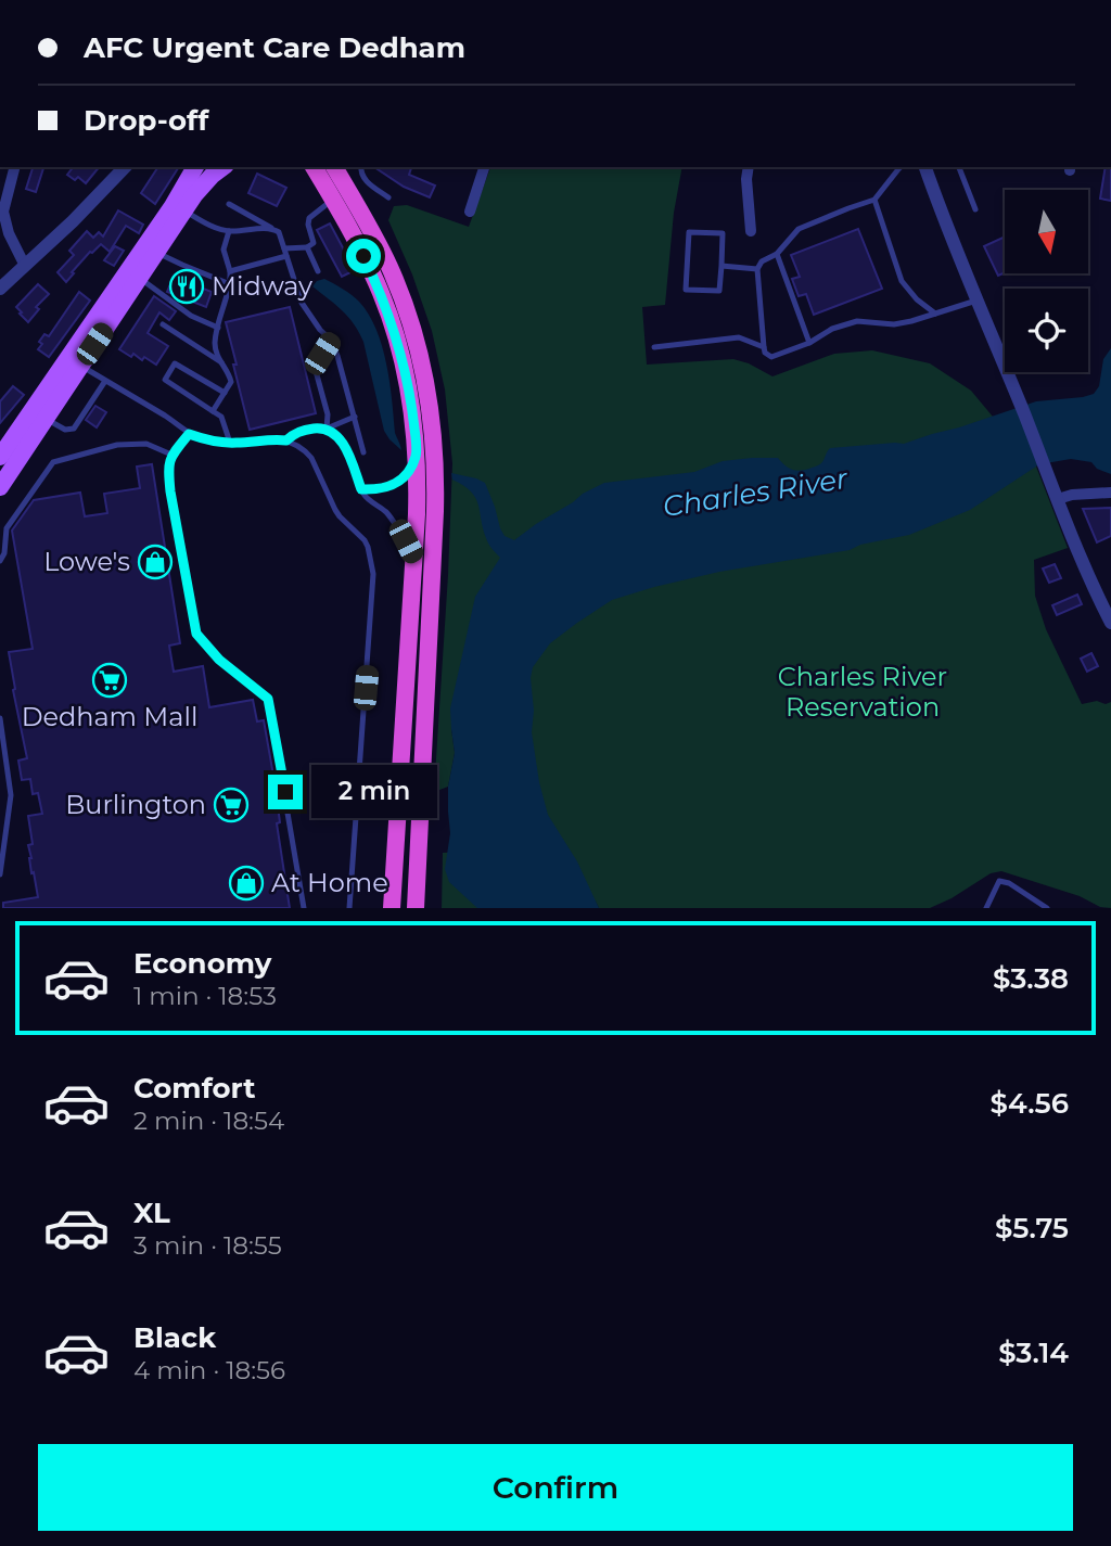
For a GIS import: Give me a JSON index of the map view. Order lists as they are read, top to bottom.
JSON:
{
  "water": ["Charles River"],
  "parks": ["Charles River Reservation"],
  "places": {
    "restaurant": ["Midway"],
    "shop": ["Lowe's", "At Home"],
    "supermarket": ["Dedham Mall", "Burlington"]
  },
  "north": "bottom",
  "page": {
    "banner": ["AFC Urgent Care Dedham", "Drop-off"],
    "bubble": "2 min",
    "list": [
      {
        "name": "Economy",
        "note": "1 min · 18:53",
        "value": "$3.38"
      },
      {
        "name": "Comfort",
        "note": "2 min · 18:54",
        "value": "$4.56"
      },
      {
        "name": "XL",
        "note": "3 min · 18:55",
        "value": "$5.75"
      },
      {
        "name": "Black",
        "note": "4 min · 18:56",
        "value": "$3.14"
      }
    ],
    "buttons": "Confirm"
  }
}
